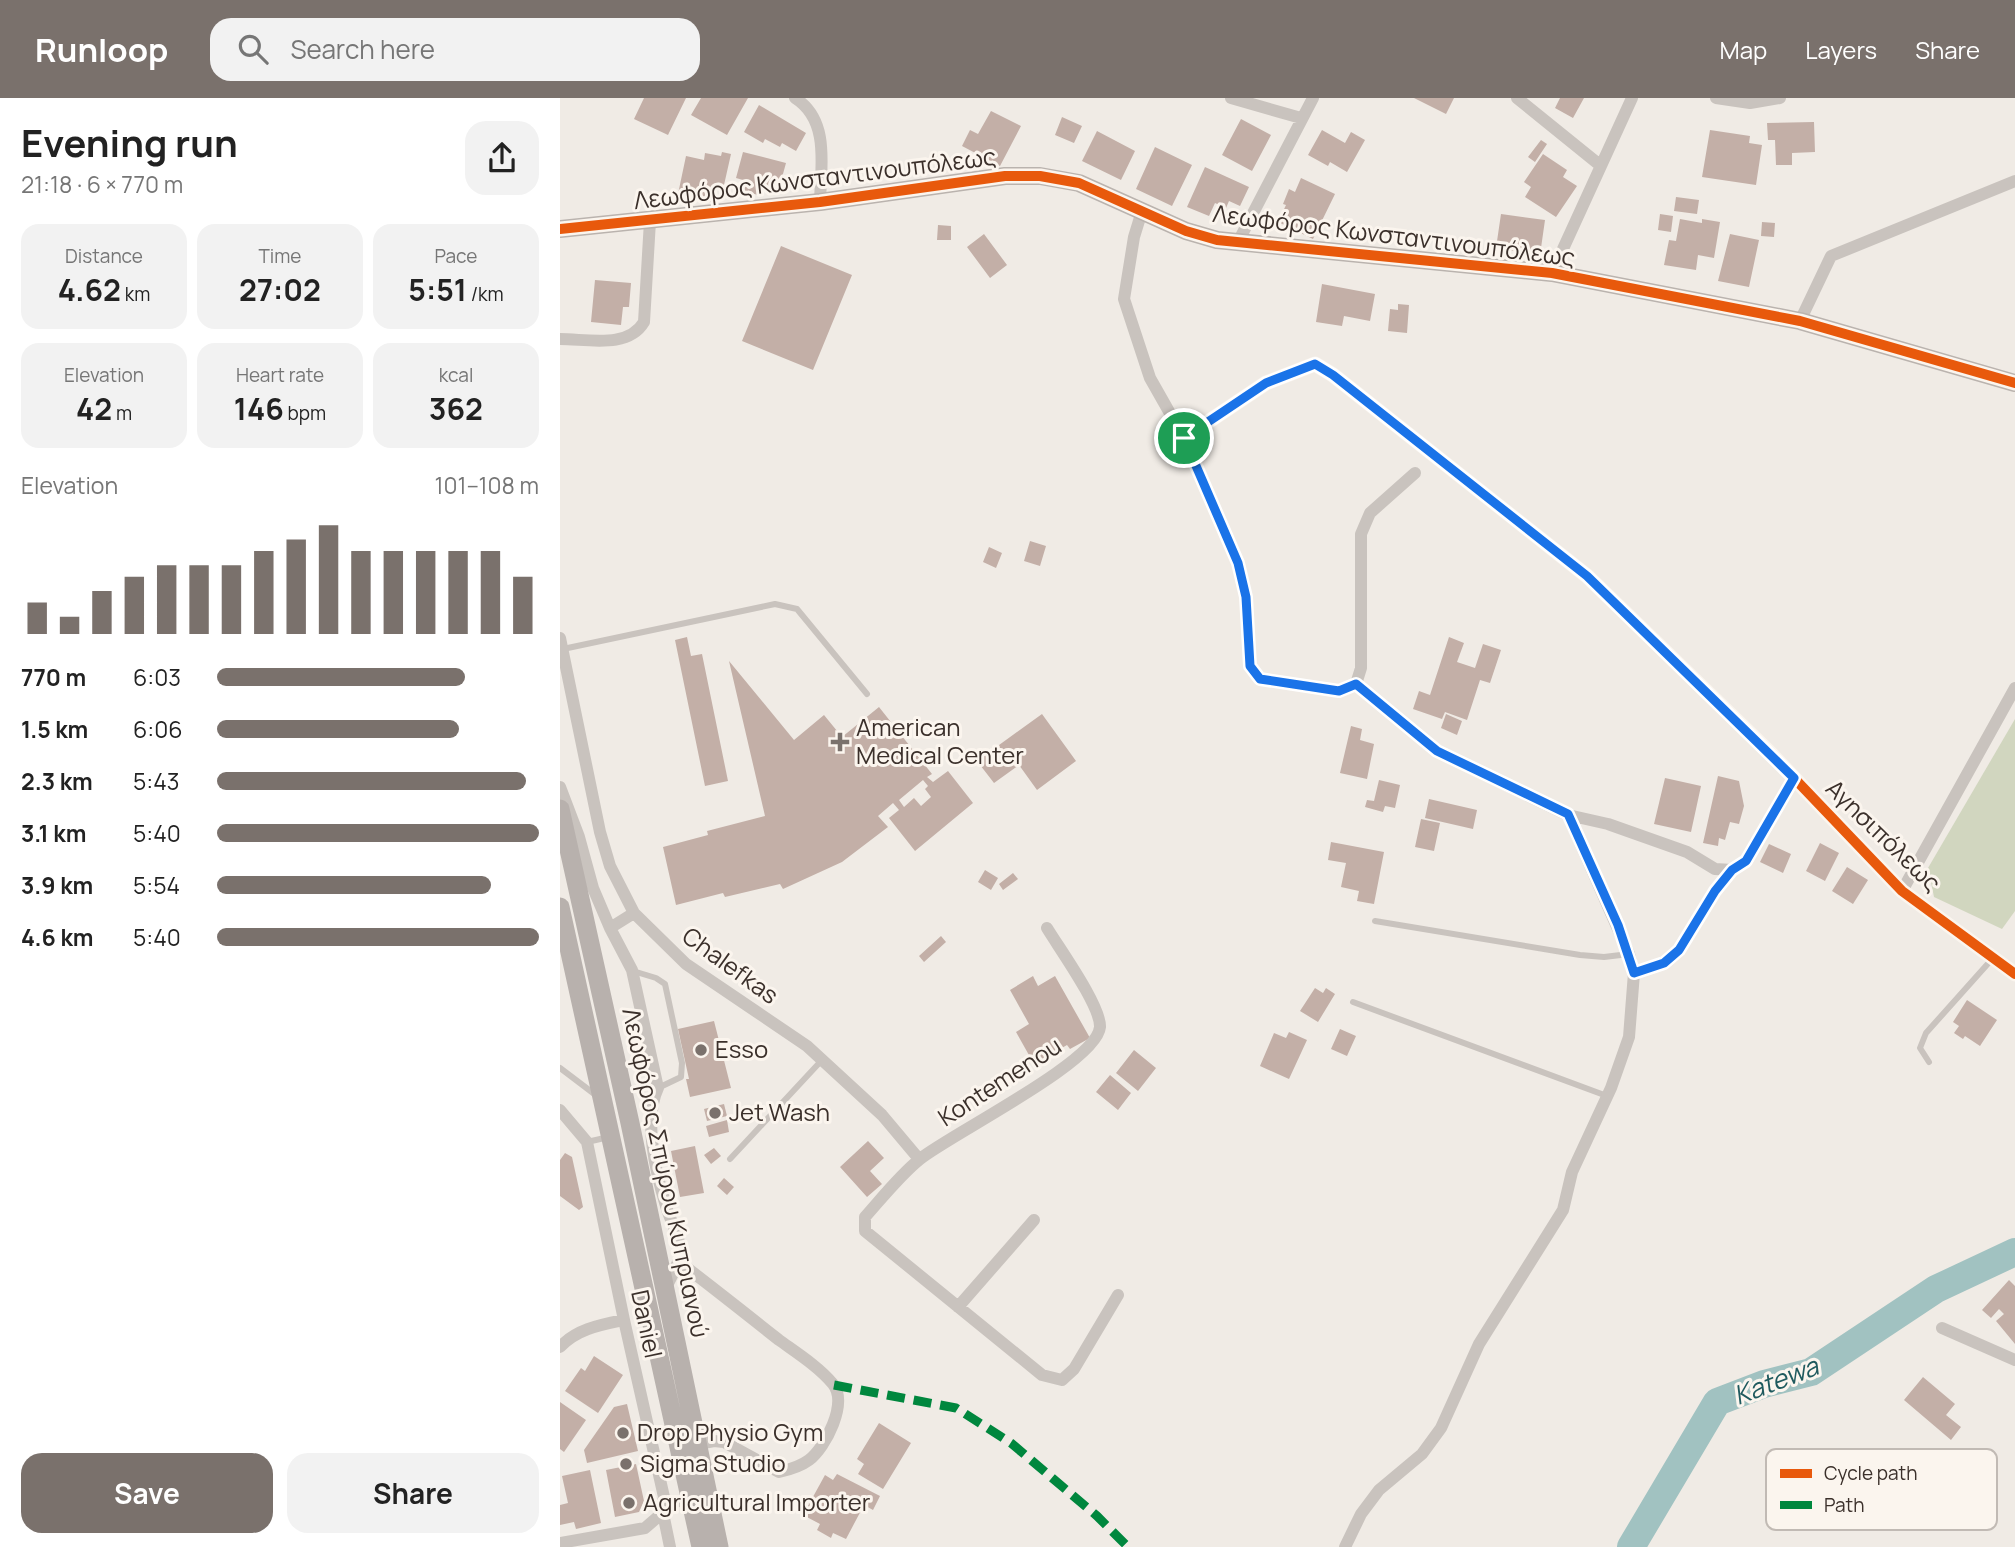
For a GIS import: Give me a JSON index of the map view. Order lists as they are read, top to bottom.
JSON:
{
  "streets": {
    "main road": ["Λεωφόρος Σπύρου Κυπριανού"],
    "street": [
      "Λεωφόρος Κωνσταντινουπόλεως",
      "Αγησιπόλεως",
      "Chalefkas",
      "Kontemenou",
      "Daniel"
    ]
  },
  "crossings": [
    ["Chalefkas", "Kontemenou"]
  ],
  "water": ["Katewa"],
  "places": {
    "health": ["American Medical Center"],
    "other": [
      "Esso",
      "Jet Wash",
      "Drop Physio Gym",
      "Sigma Studio",
      "Agricultural Importer"
    ]
  },
  "legend": ["Cycle path", "Path"],
  "page": {
    "header": "Runloop",
    "search": "Search here",
    "nav": ["Map", "Layers", "Share"],
    "heading": ["Evening run", "21:18 · 6 × 770 m"],
    "stats": [
      ["Distance", "4.62 km"],
      ["Time", "27:02"],
      ["Pace", "5:51 /km"],
      ["Elevation", "42 m"],
      ["Heart rate", "146 bpm"],
      ["kcal", "362"]
    ],
    "chart": ["Elevation", "101–108 m"],
    "list": [
      {
        "name": "770 m",
        "note": "6:03"
      },
      {
        "name": "1.5 km",
        "note": "6:06"
      },
      {
        "name": "2.3 km",
        "note": "5:43"
      },
      {
        "name": "3.1 km",
        "note": "5:40"
      },
      {
        "name": "3.9 km",
        "note": "5:54"
      },
      {
        "name": "4.6 km",
        "note": "5:40"
      }
    ],
    "buttons": ["Save", "Share"]
  }
}
